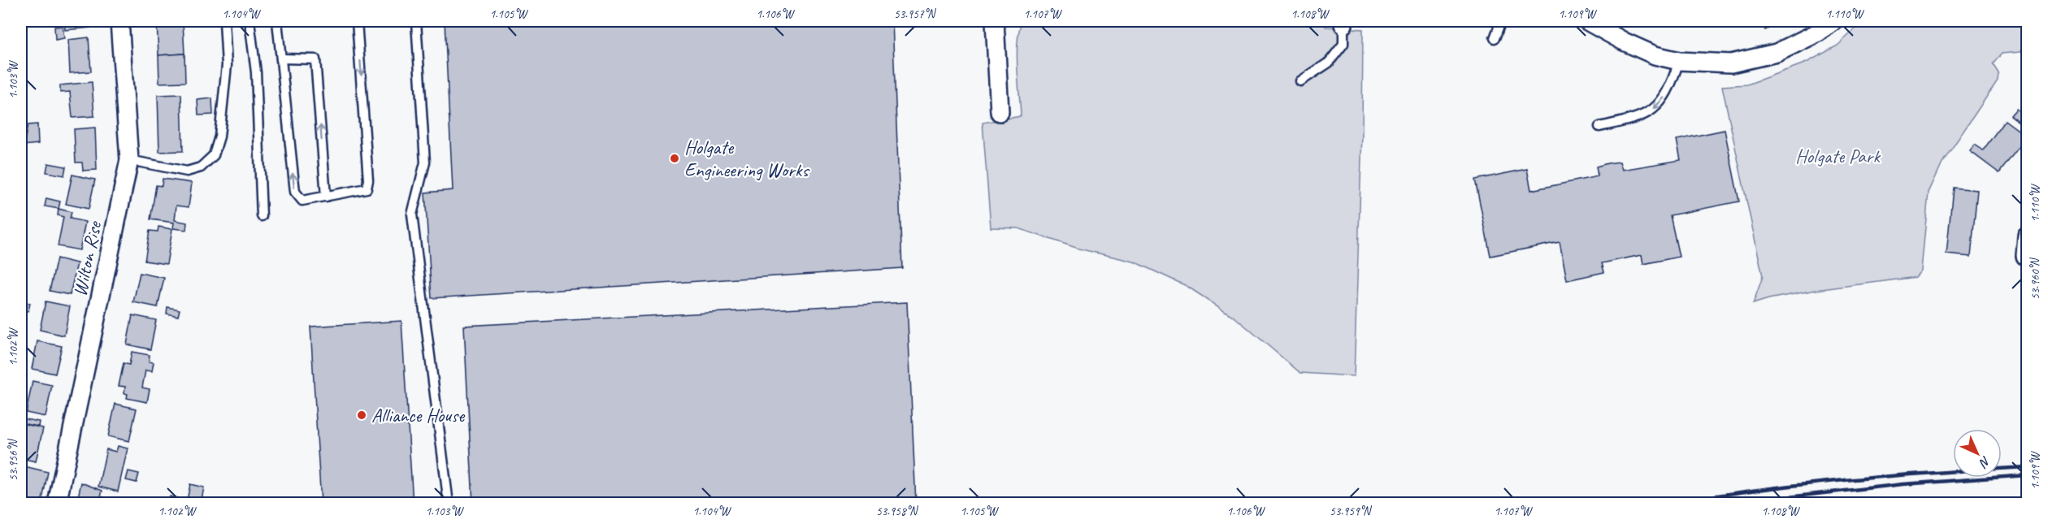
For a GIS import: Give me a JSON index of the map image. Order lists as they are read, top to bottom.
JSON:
{
  "streets": {
    "street": ["Wilton Rise"]
  },
  "parks": ["Holgate Park"],
  "places": ["Holgate Engineering Works", "Alliance House"],
  "north": "bottom right",
  "coordinates": [
    "1.104°W",
    "1.105°W",
    "1.106°W",
    "53.957°N",
    "1.107°W",
    "1.108°W",
    "1.109°W",
    "1.110°W",
    "1.103°W",
    "53.960°N",
    "1.102°W",
    "53.956°N",
    "53.958°N",
    "53.959°N"
  ]
}
